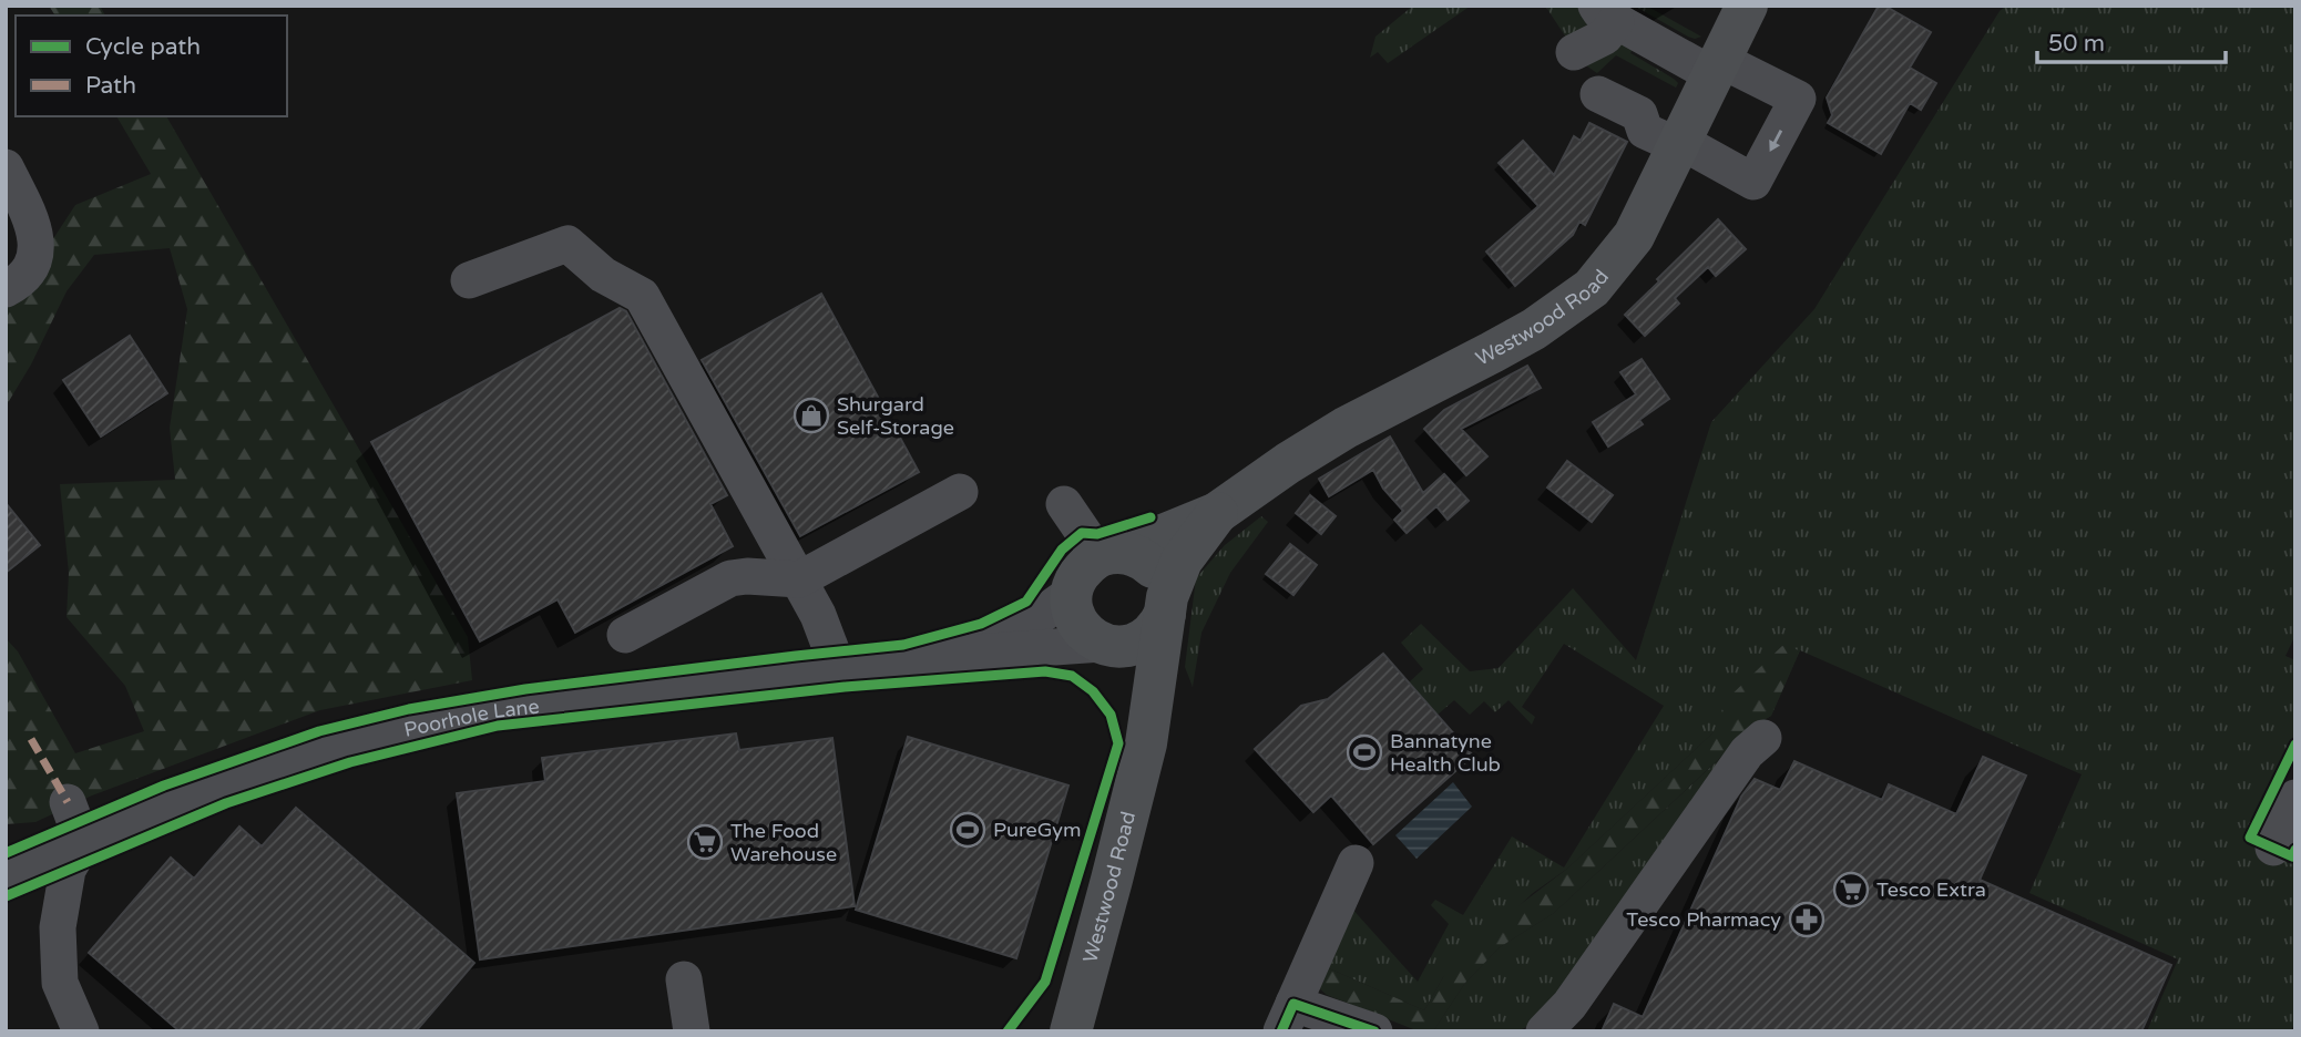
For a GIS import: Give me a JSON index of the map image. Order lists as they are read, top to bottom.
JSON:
{
  "streets": {
    "main road": ["Westwood Road"],
    "street": ["Poorhole Lane"]
  },
  "crossings": [
    ["Westwood Road", "Poorhole Lane"]
  ],
  "places": {
    "shop": ["Shurgard Self-Storage"],
    "sports": ["Bannatyne Health Club", "PureGym"],
    "supermarket": ["The Food Warehouse", "Tesco Extra"],
    "pharmacy": ["Tesco Pharmacy"]
  },
  "legend": ["Cycle path", "Path"],
  "scale_bar": "50 m"
}
